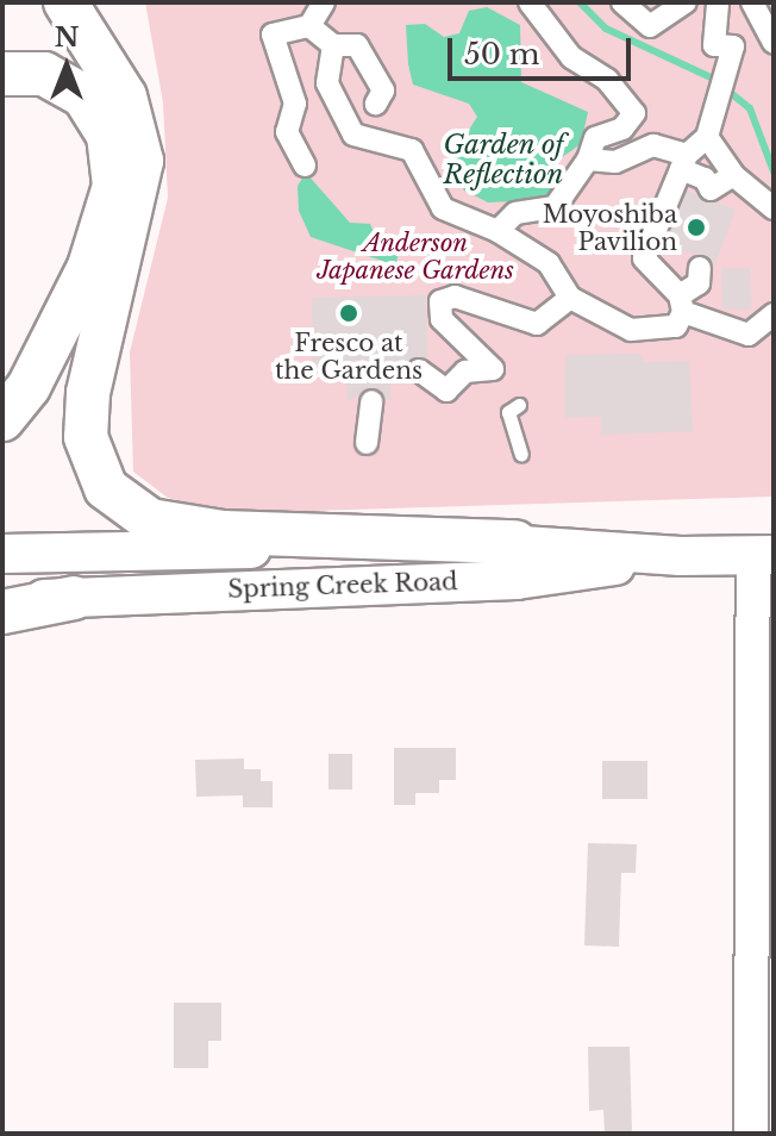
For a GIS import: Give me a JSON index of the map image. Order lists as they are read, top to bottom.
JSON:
{
  "streets": {
    "main road": ["Spring Creek Road"]
  },
  "water": ["Garden of Reflection"],
  "parks": ["Anderson Japanese Gardens"],
  "places": ["Moyoshiba Pavilion", "Fresco at the Gardens"],
  "scale_bar": "50 m",
  "north": "top"
}
